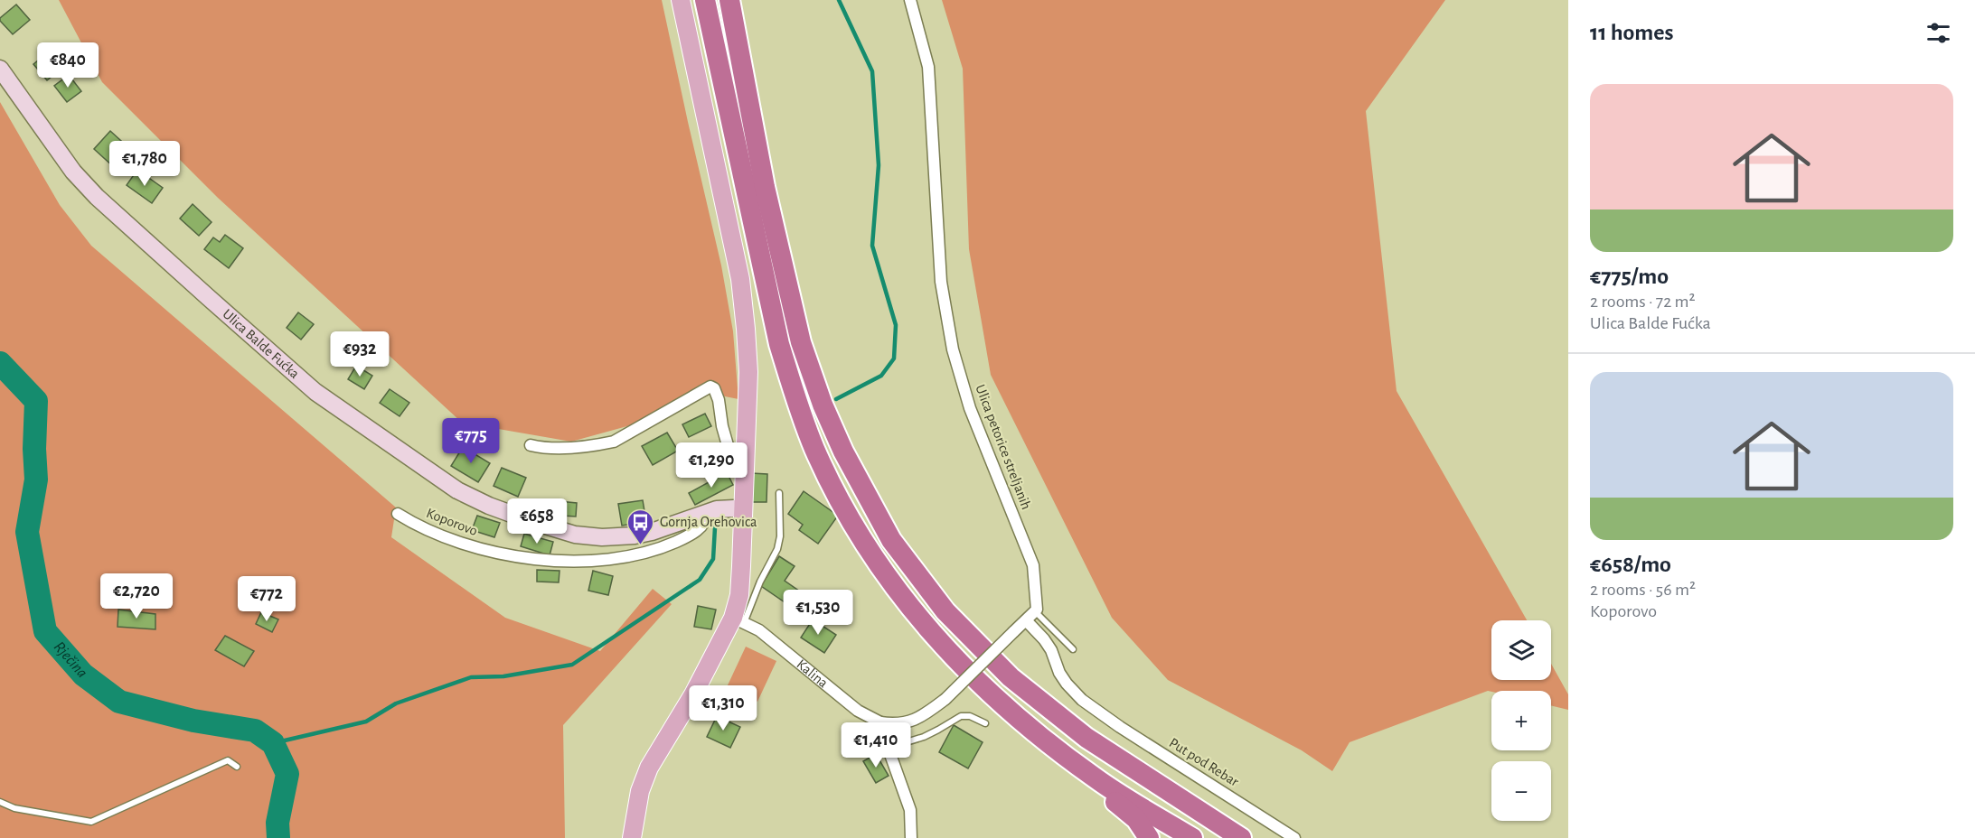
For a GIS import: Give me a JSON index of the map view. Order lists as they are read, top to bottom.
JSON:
{
  "streets": {
    "main road": ["Ulica Balde Fućka"],
    "street": [
      "Ulica petorice streljanih",
      "Koporovo",
      "Kalina",
      "Put pod Rebar"
    ]
  },
  "crossings": [
    ["Ulica Balde Fućka", "Koporovo"]
  ],
  "water": ["Rječina"],
  "places": {
    "bus stop": ["Gornja Orehovica"]
  },
  "page": {
    "heading": "11 homes",
    "price": [
      "€840",
      "€1,780",
      "€932",
      "€775",
      "€1,290",
      "€658",
      "€2,720",
      "€772",
      "€1,530",
      "€1,310",
      "€1,410"
    ],
    "list": [
      {
        "name": "€775/mo",
        "note": "2 rooms · 72 m² · Ulica Balde Fućka"
      },
      {
        "name": "€658/mo",
        "note": "2 rooms · 56 m² · Koporovo"
      }
    ],
    "map_buttons": ["+", "−"]
  }
}
